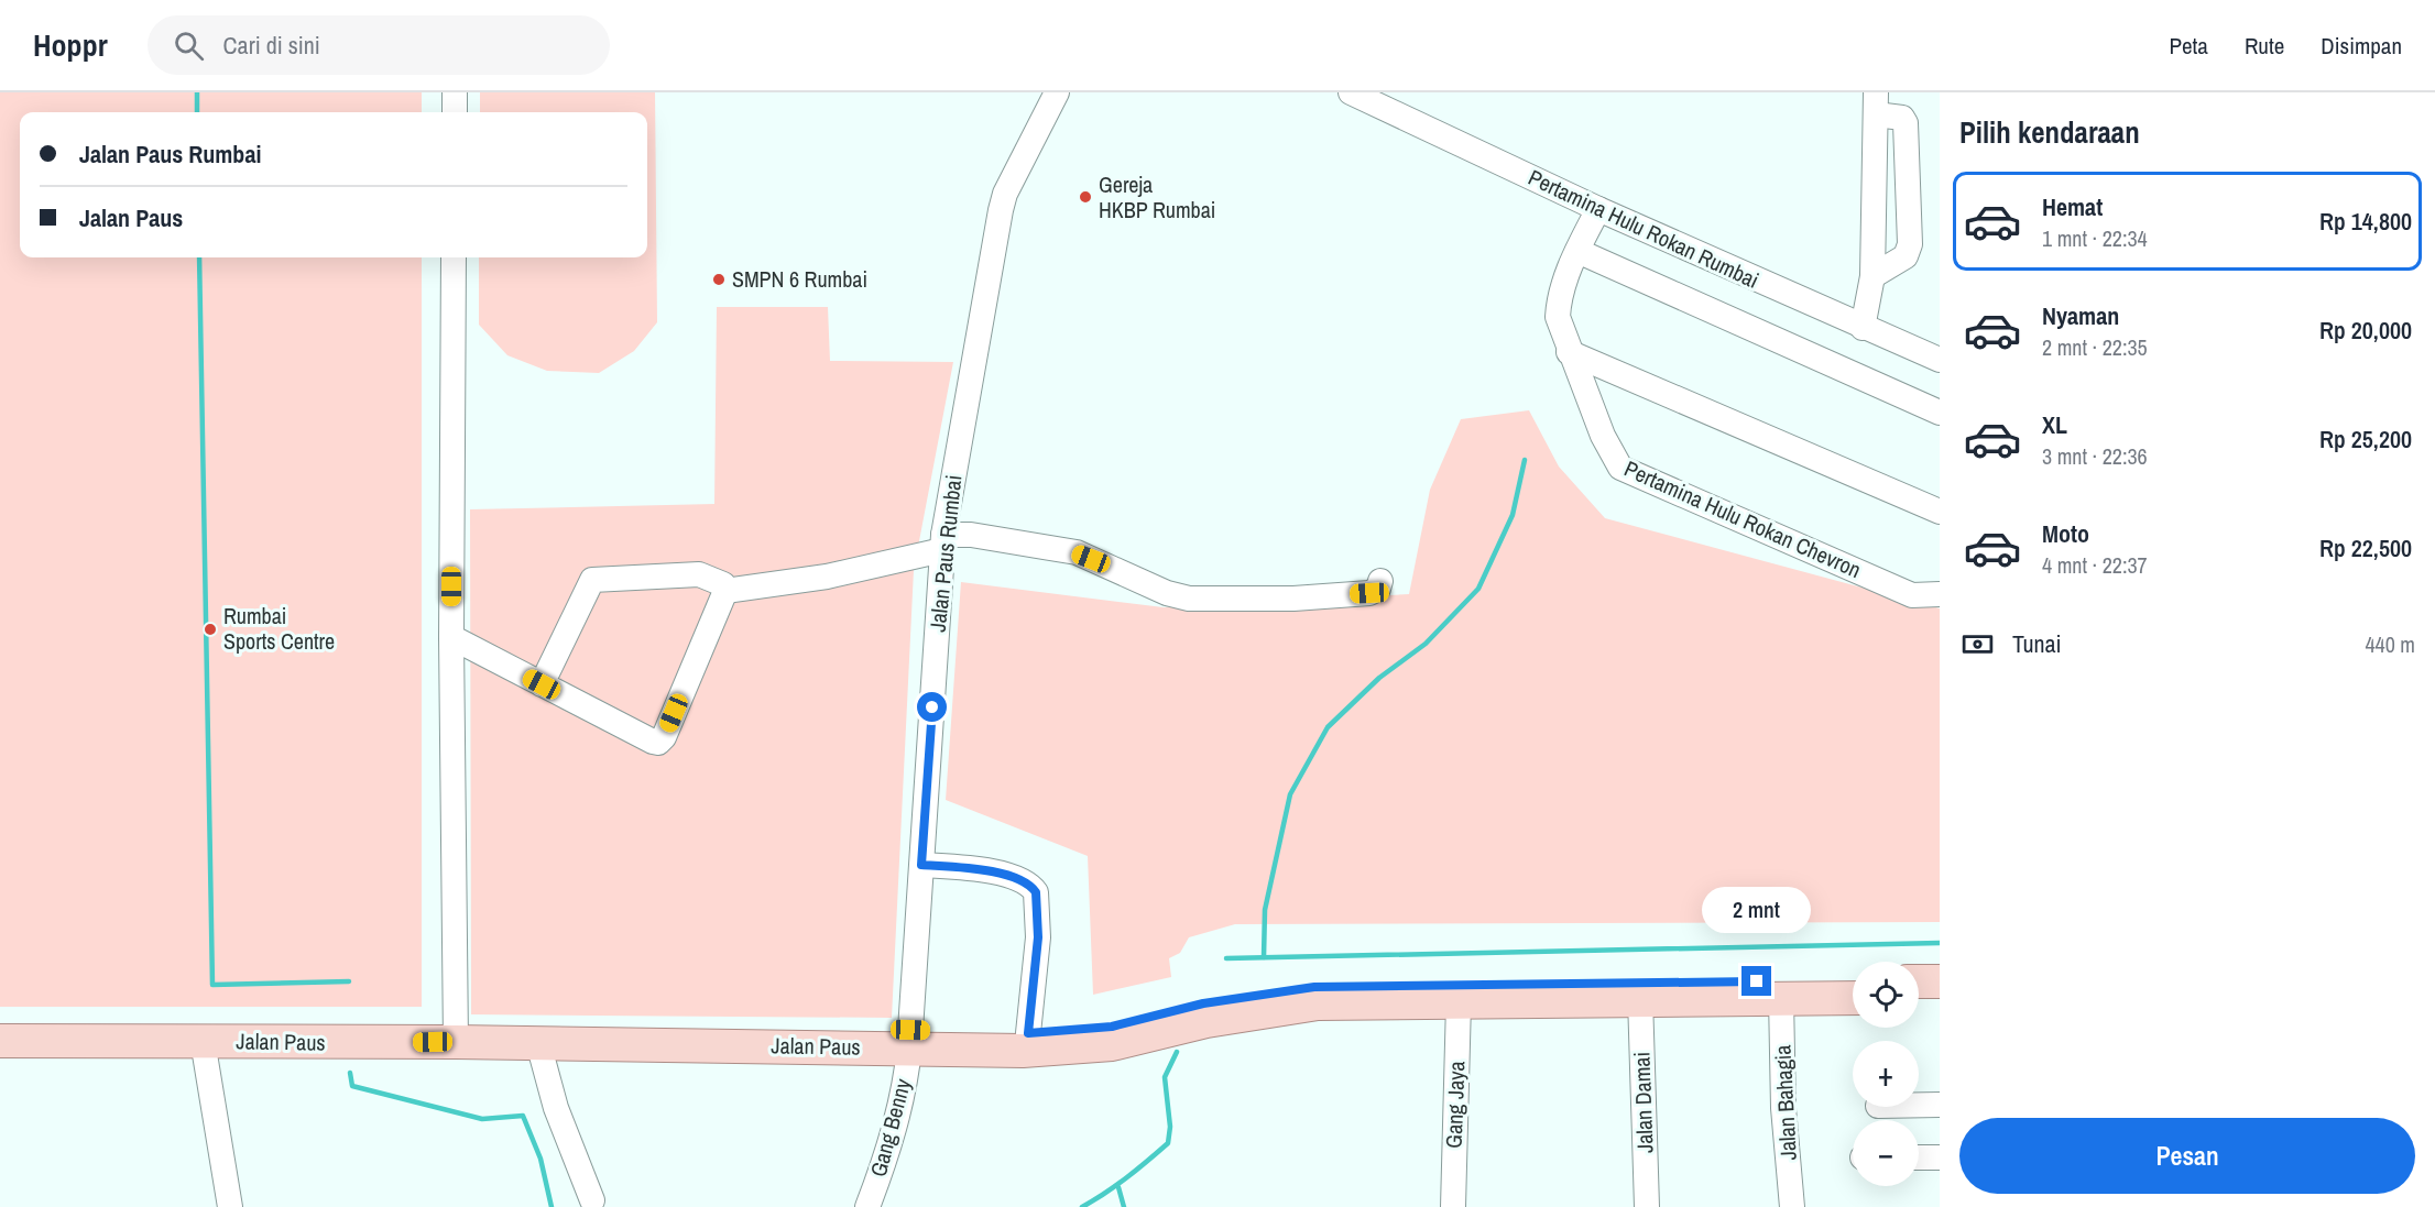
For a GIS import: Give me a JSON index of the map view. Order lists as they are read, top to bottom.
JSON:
{
  "streets": {
    "main road": ["Jalan Paus"],
    "street": [
      "Pertamina Hulu Rokan Rumbai",
      "Pertamina Hulu Rokan Chevron",
      "Jalan Paus Rumbai",
      "Jalan Damai",
      "Jalan Bahagia",
      "Gang Jaya",
      "Gang Benny"
    ]
  },
  "crossings": [
    ["Pertamina Hulu Rokan Rumbai", "Pertamina Hulu Rokan Chevron"],
    ["Jalan Paus Rumbai", "Jalan Paus"],
    ["Jalan Paus Rumbai", "Gang Benny"],
    ["Jalan Paus", "Jalan Damai"],
    ["Jalan Paus", "Jalan Bahagia"],
    ["Jalan Paus", "Gang Jaya"],
    ["Jalan Paus", "Gang Benny"]
  ],
  "places": ["Gereja HKBP Rumbai", "SMPN 6 Rumbai", "Rumbai Sports Centre"],
  "page": {
    "header": "Hoppr",
    "search": "Cari di sini",
    "nav": ["Peta", "Rute", "Disimpan"],
    "heading": "Pilih kendaraan",
    "banner": ["Jalan Paus Rumbai", "Jalan Paus"],
    "list": [
      {
        "name": "Hemat",
        "note": "1 mnt · 22:34",
        "value": "Rp 14,800"
      },
      {
        "name": "Nyaman",
        "note": "2 mnt · 22:35",
        "value": "Rp 20,000"
      },
      {
        "name": "XL",
        "note": "3 mnt · 22:36",
        "value": "Rp 25,200"
      },
      {
        "name": "Moto",
        "note": "4 mnt · 22:37",
        "value": "Rp 22,500"
      }
    ],
    "pay": ["Tunai", "440 m"],
    "bubble": "2 mnt",
    "map_buttons": ["+", "−"],
    "buttons": "Pesan"
  }
}
